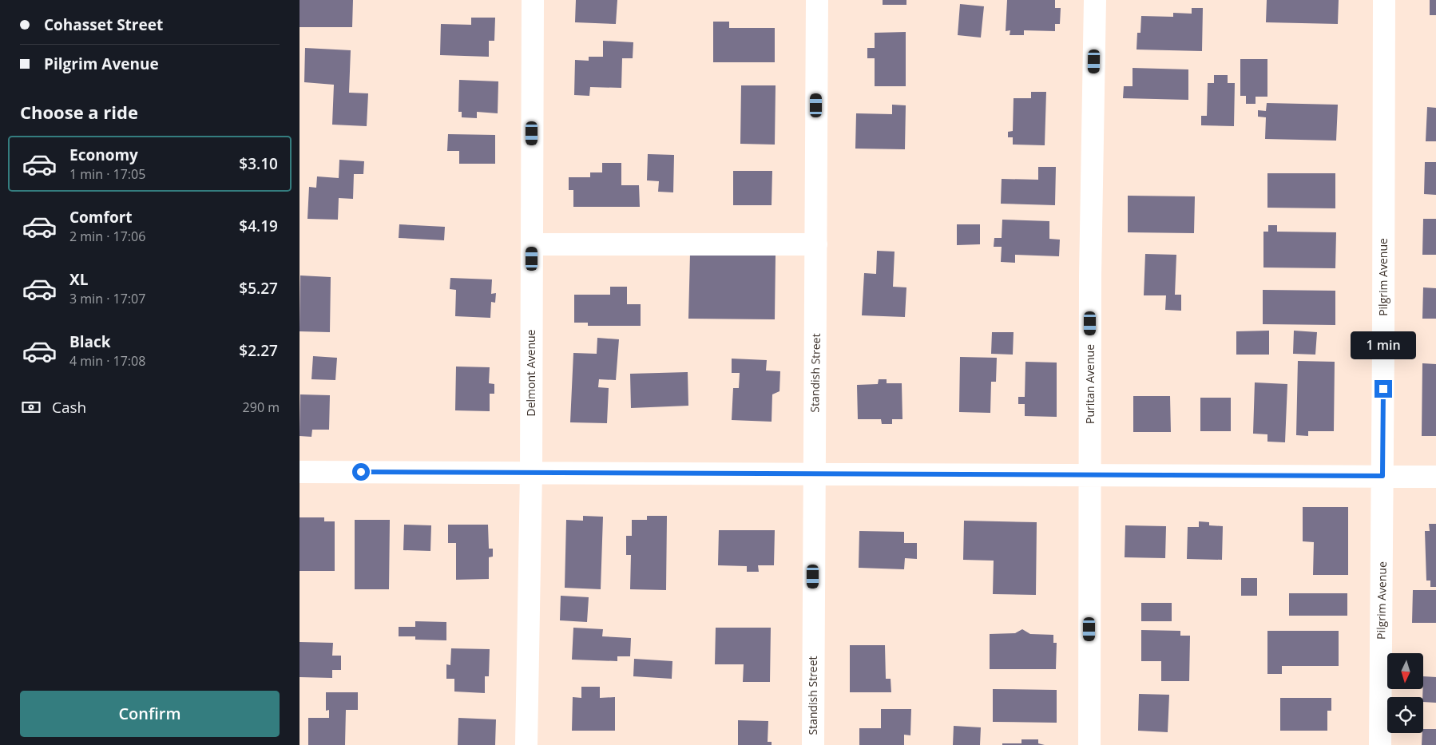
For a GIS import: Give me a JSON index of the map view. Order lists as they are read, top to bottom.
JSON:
{
  "streets": {
    "street": [
      "Pilgrim Avenue",
      "Delmont Avenue",
      "Standish Street",
      "Puritan Avenue"
    ]
  },
  "north": "bottom",
  "page": {
    "banner": ["Cohasset Street", "Pilgrim Avenue"],
    "heading": "Choose a ride",
    "list": [
      {
        "name": "Economy",
        "note": "1 min · 17:05",
        "value": "$3.10"
      },
      {
        "name": "Comfort",
        "note": "2 min · 17:06",
        "value": "$4.19"
      },
      {
        "name": "XL",
        "note": "3 min · 17:07",
        "value": "$5.27"
      },
      {
        "name": "Black",
        "note": "4 min · 17:08",
        "value": "$2.27"
      }
    ],
    "bubble": "1 min",
    "pay": ["Cash", "290 m"],
    "buttons": "Confirm"
  }
}
